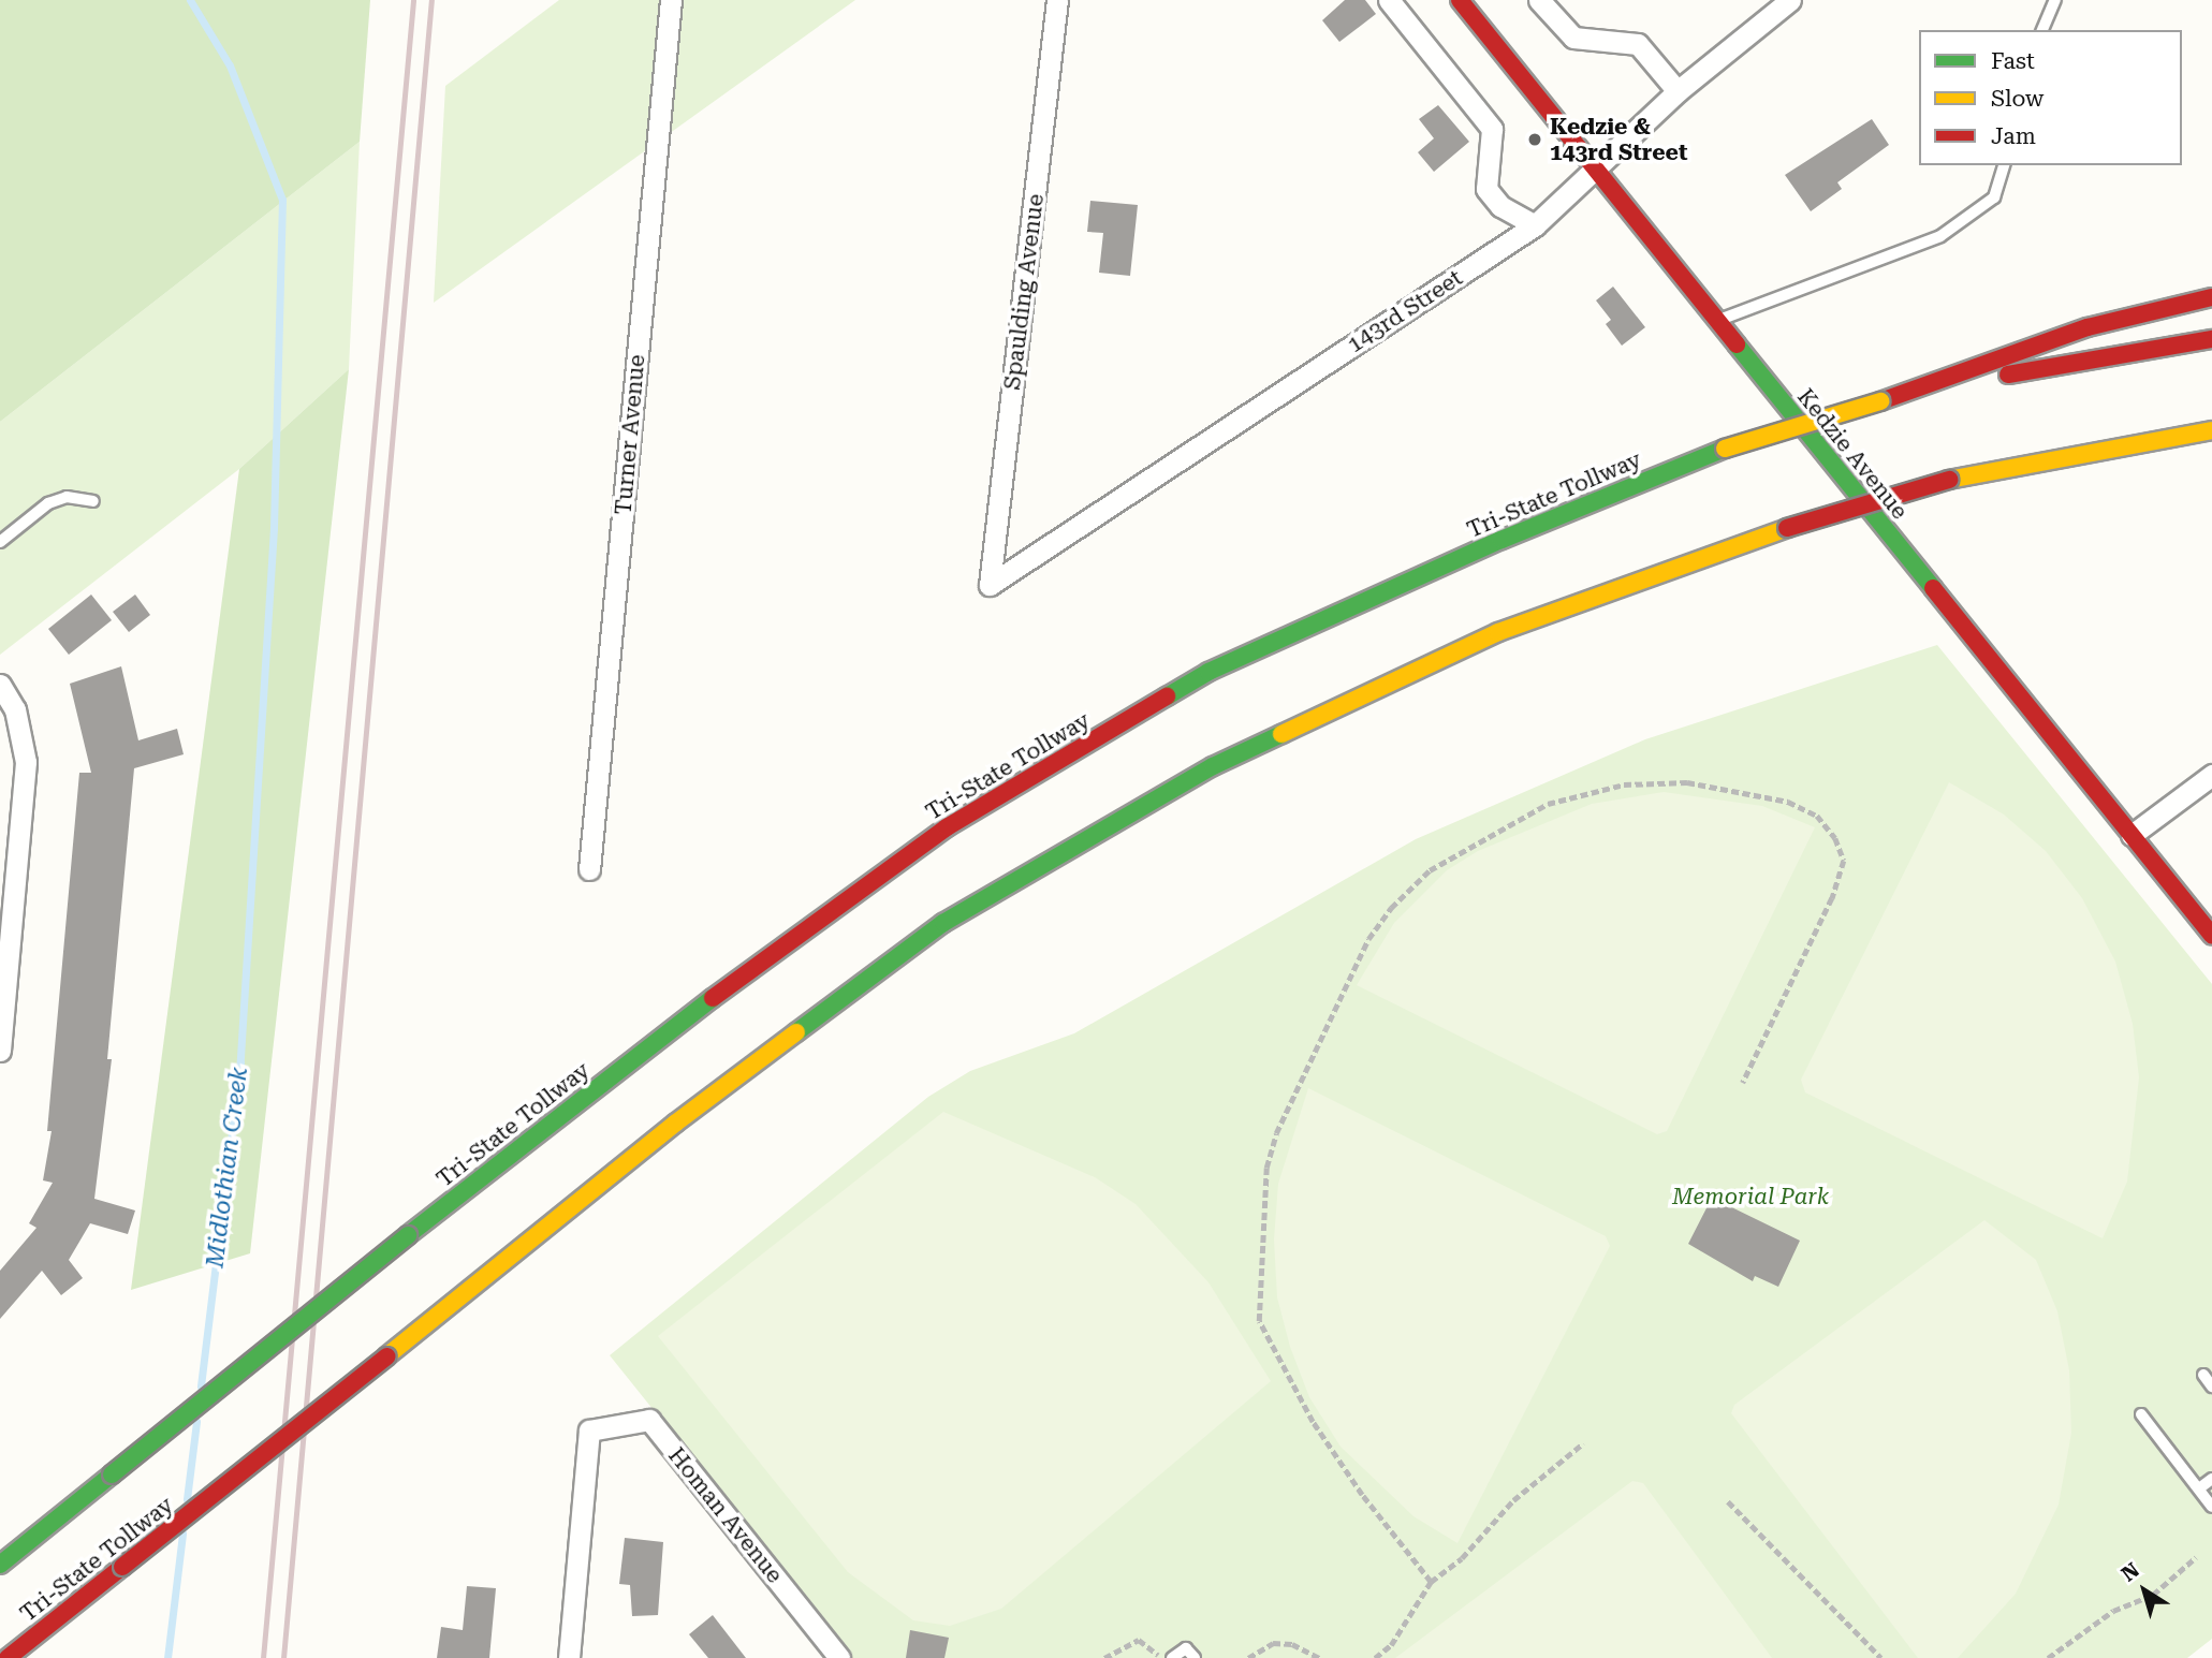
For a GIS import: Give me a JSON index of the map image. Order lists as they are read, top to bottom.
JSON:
{
  "streets": {
    "main road": ["Kedzie Avenue", "Tri-State Tollway"],
    "street": [
      "Spaulding Avenue",
      "143rd Street",
      "Turner Avenue",
      "Homan Avenue"
    ]
  },
  "crossings": [
    ["Spaulding Avenue", "143rd Street"],
    ["143rd Street", "Kedzie Avenue"]
  ],
  "water": ["Midlothian Creek"],
  "parks": ["Memorial Park"],
  "places": ["Kedzie & 143rd Street"],
  "legend": ["Fast", "Slow", "Jam"],
  "north": "top left"
}
